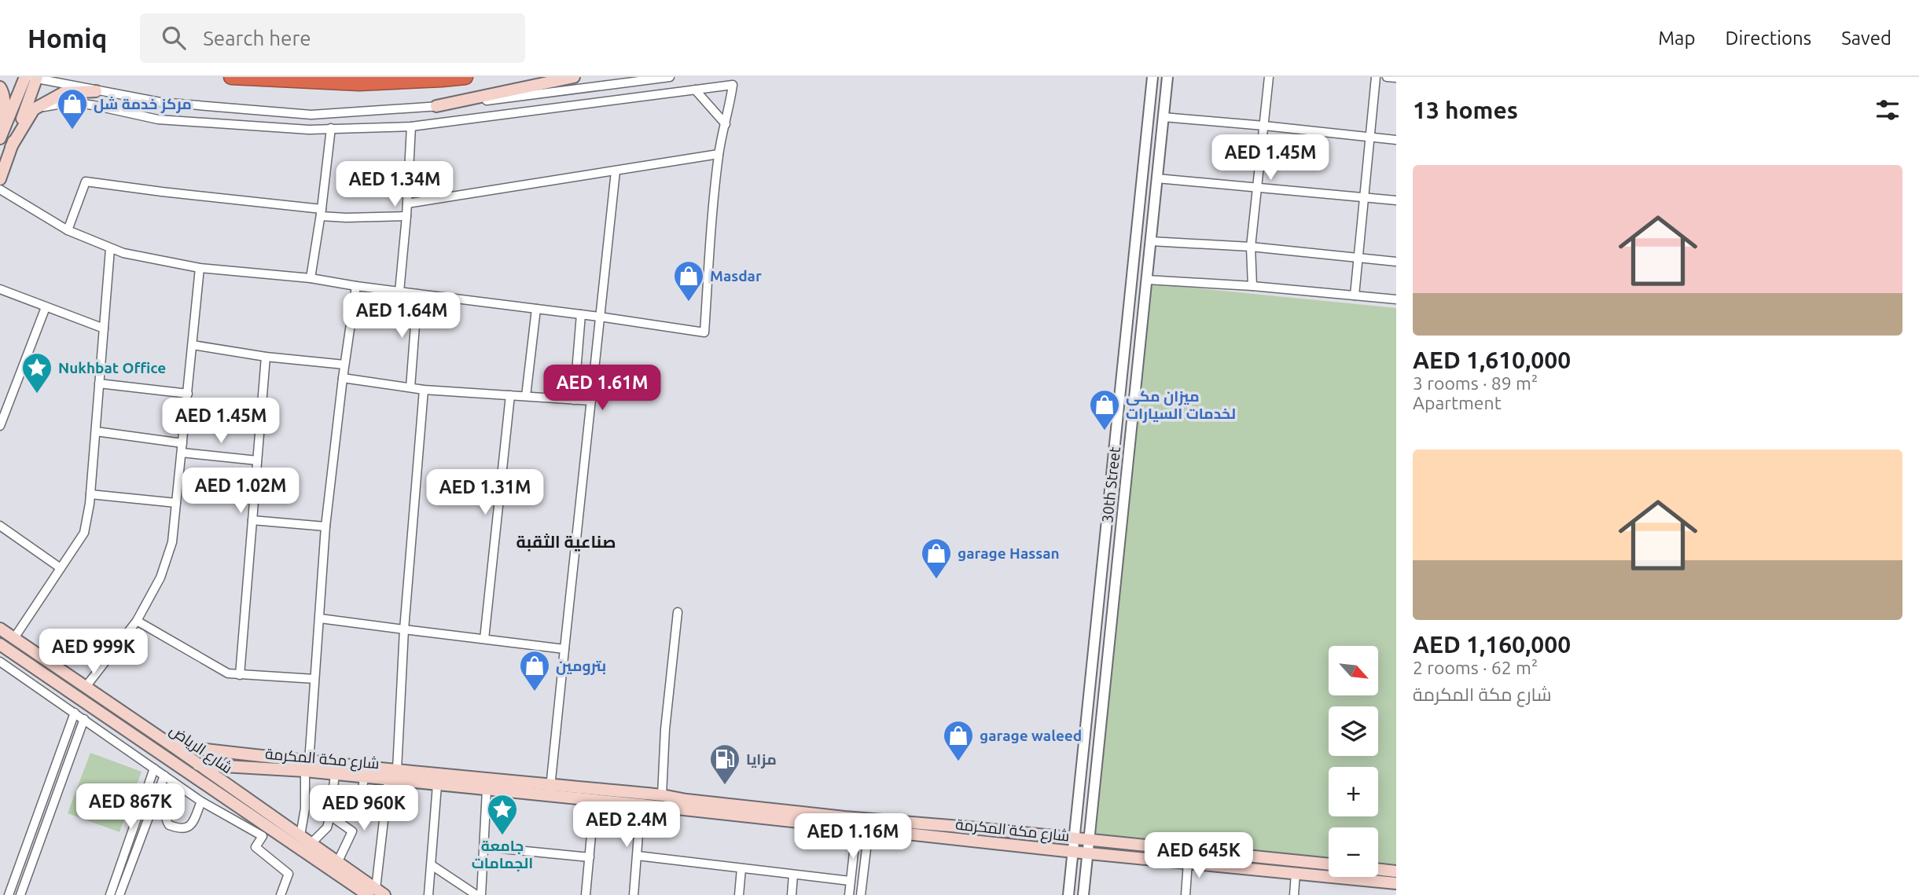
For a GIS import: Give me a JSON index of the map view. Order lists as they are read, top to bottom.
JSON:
{
  "streets": {
    "main road": ["شارع الرياض", "شارع مكة المكرمة"],
    "street": ["30th Street"]
  },
  "crossings": [
    ["30th Street", "شارع مكة المكرمة"],
    ["شارع الرياض", "شارع مكة المكرمة"]
  ],
  "districts": ["صناعية الثقبة"],
  "places": {
    "shop": [
      "مركز خدمة شل",
      "Masdar",
      "ميزان مكي لخدمات السيارات",
      "garage Hassan",
      "بترومين",
      "garage waleed"
    ],
    "place": ["Nukhbat Office", "جامعة الجمامات"],
    "fuel station": ["مزايا"]
  },
  "north": "bottom right",
  "page": {
    "header": "Homiq",
    "search": "Search here",
    "nav": ["Map", "Directions", "Saved"],
    "heading": "13 homes",
    "price": [
      "AED 1.45M",
      "AED 1.34M",
      "AED 1.64M",
      "AED 1.61M",
      "AED 1.45M",
      "AED 1.02M",
      "AED 1.31M",
      "AED 999K",
      "AED 867K",
      "AED 960K",
      "AED 2.4M",
      "AED 1.16M",
      "AED 645K"
    ],
    "list": [
      {
        "name": "AED 1,610,000",
        "note": "3 rooms · 89 m² · Apartment"
      },
      {
        "name": "AED 1,160,000",
        "note": "2 rooms · 62 m² · شارع مكة المكرمة"
      }
    ],
    "map_buttons": ["+", "−"]
  }
}
